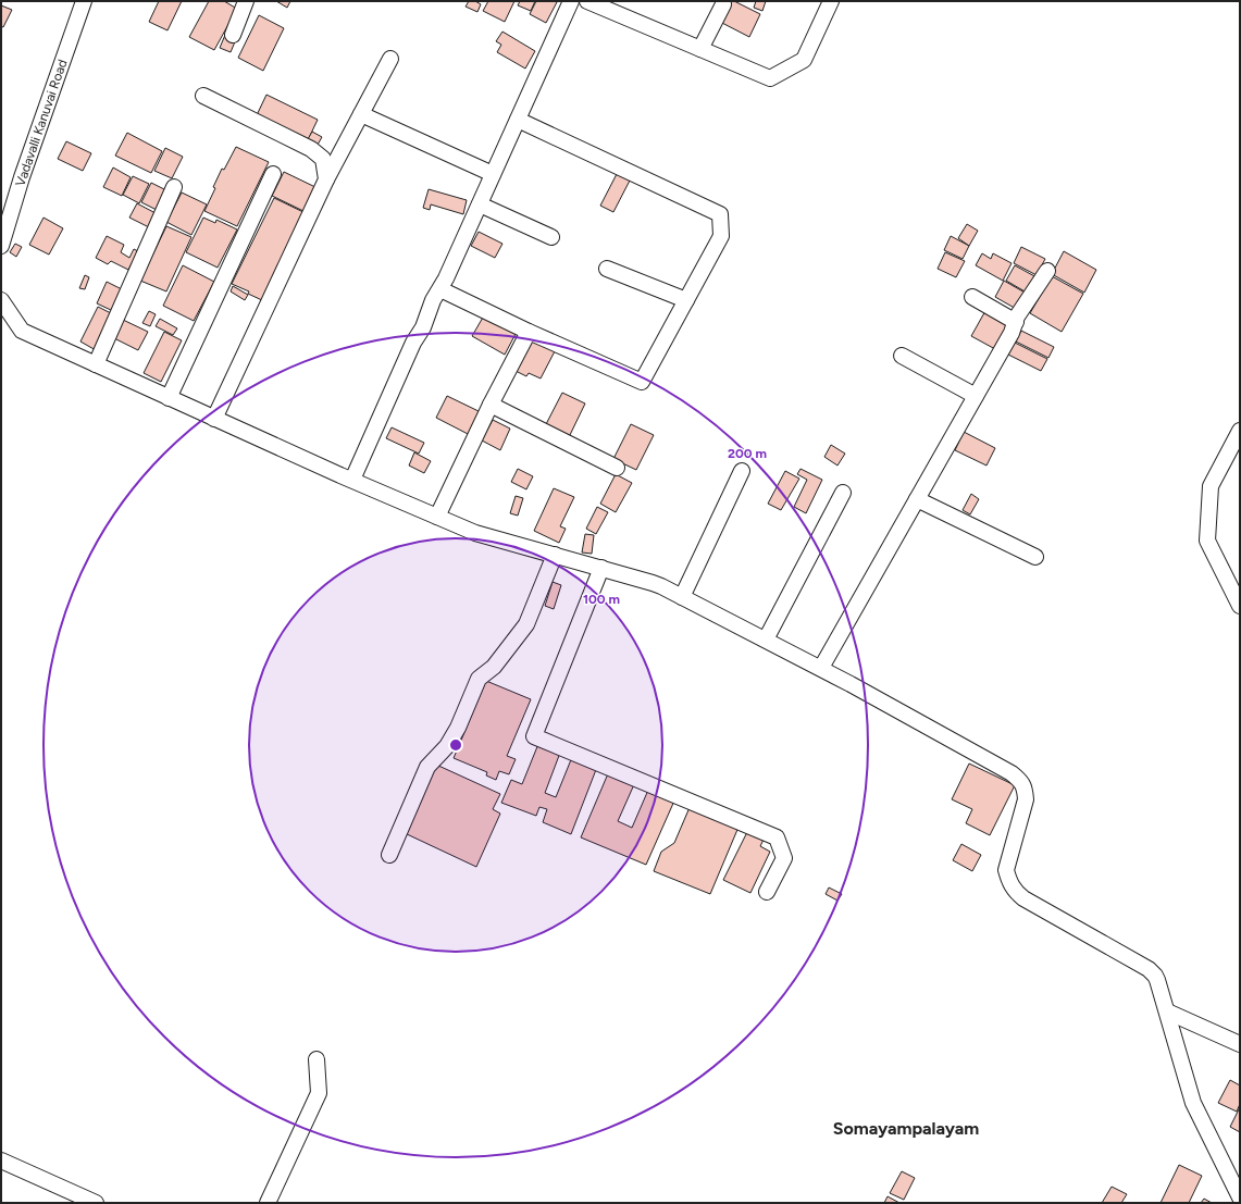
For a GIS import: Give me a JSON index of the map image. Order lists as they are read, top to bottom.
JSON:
{
  "streets": {
    "street": ["Vadavalli Kanuvai Road"]
  },
  "districts": ["Somayampalayam"],
  "rings": ["200 m", "100 m"]
}
